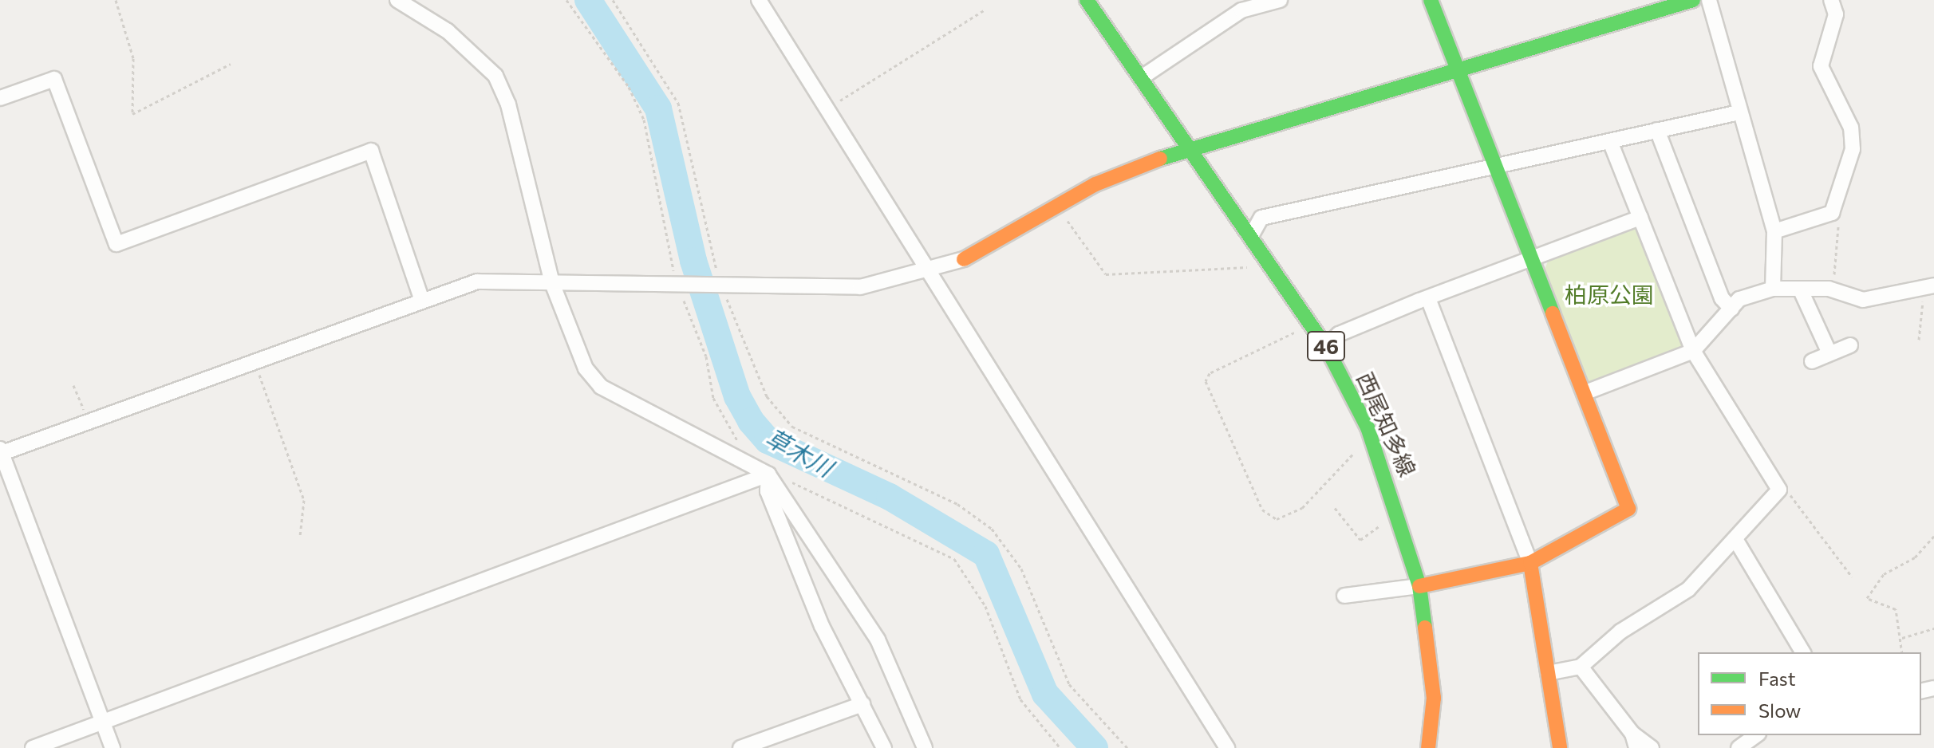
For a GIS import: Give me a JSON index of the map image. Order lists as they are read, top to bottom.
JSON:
{
  "streets": {
    "street": ["46", "西尾知多線"]
  },
  "water": ["草木川"],
  "parks": ["柏原公園"],
  "legend": ["Fast", "Slow"]
}
